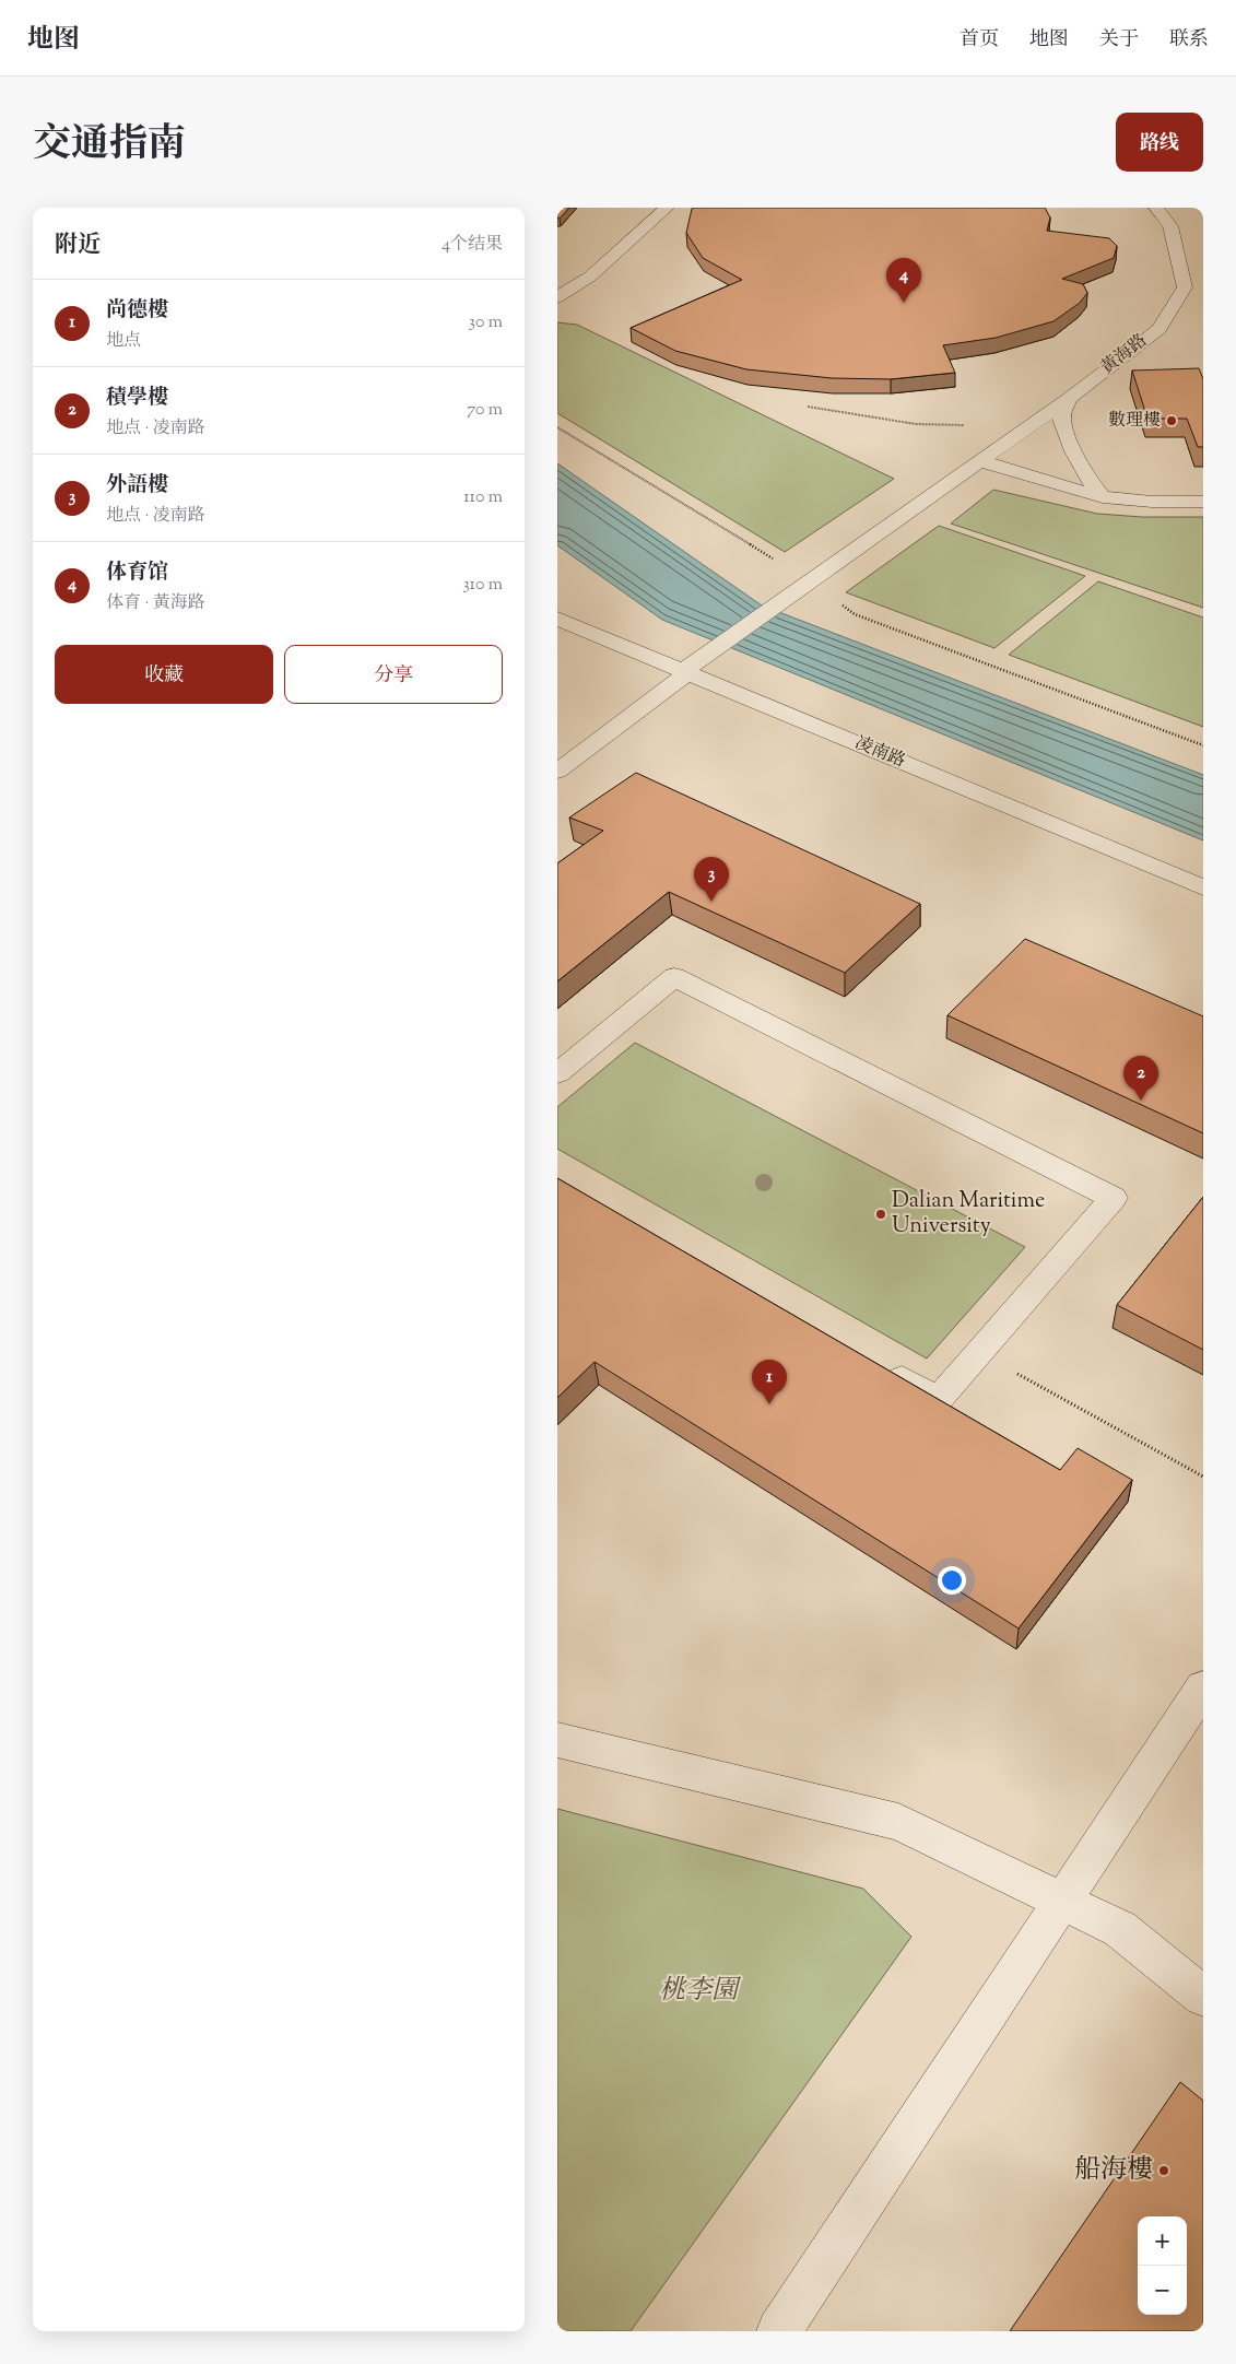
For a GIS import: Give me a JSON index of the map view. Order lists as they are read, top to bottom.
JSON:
{
  "streets": {
    "street": ["黃海路", "凌南路"]
  },
  "crossings": [
    ["黃海路", "凌南路"]
  ],
  "parks": ["桃李園"],
  "places": ["數理樓", "Dalian Maritime University", "船海樓"],
  "page": {
    "header": "地图",
    "nav": [
      "首页",
      "地图",
      "关于",
      "联系"
    ],
    "title": "交通指南",
    "buttons": [
      "路线",
      ["收藏", "分享"]
    ],
    "heading": ["附近", "4个结果"],
    "pins": [
      "4",
      "3",
      "2",
      "1"
    ],
    "list": [
      {
        "mark": "1",
        "name": "尚德樓",
        "note": "地点",
        "value": "30 m"
      },
      {
        "mark": "2",
        "name": "積學樓",
        "note": "地点 · 凌南路",
        "value": "70 m"
      },
      {
        "mark": "3",
        "name": "外語樓",
        "note": "地点 · 凌南路",
        "value": "110 m"
      },
      {
        "mark": "4",
        "name": "体育馆",
        "note": "体育 · 黃海路",
        "value": "310 m"
      }
    ],
    "map_buttons": ["+", "−"]
  }
}
